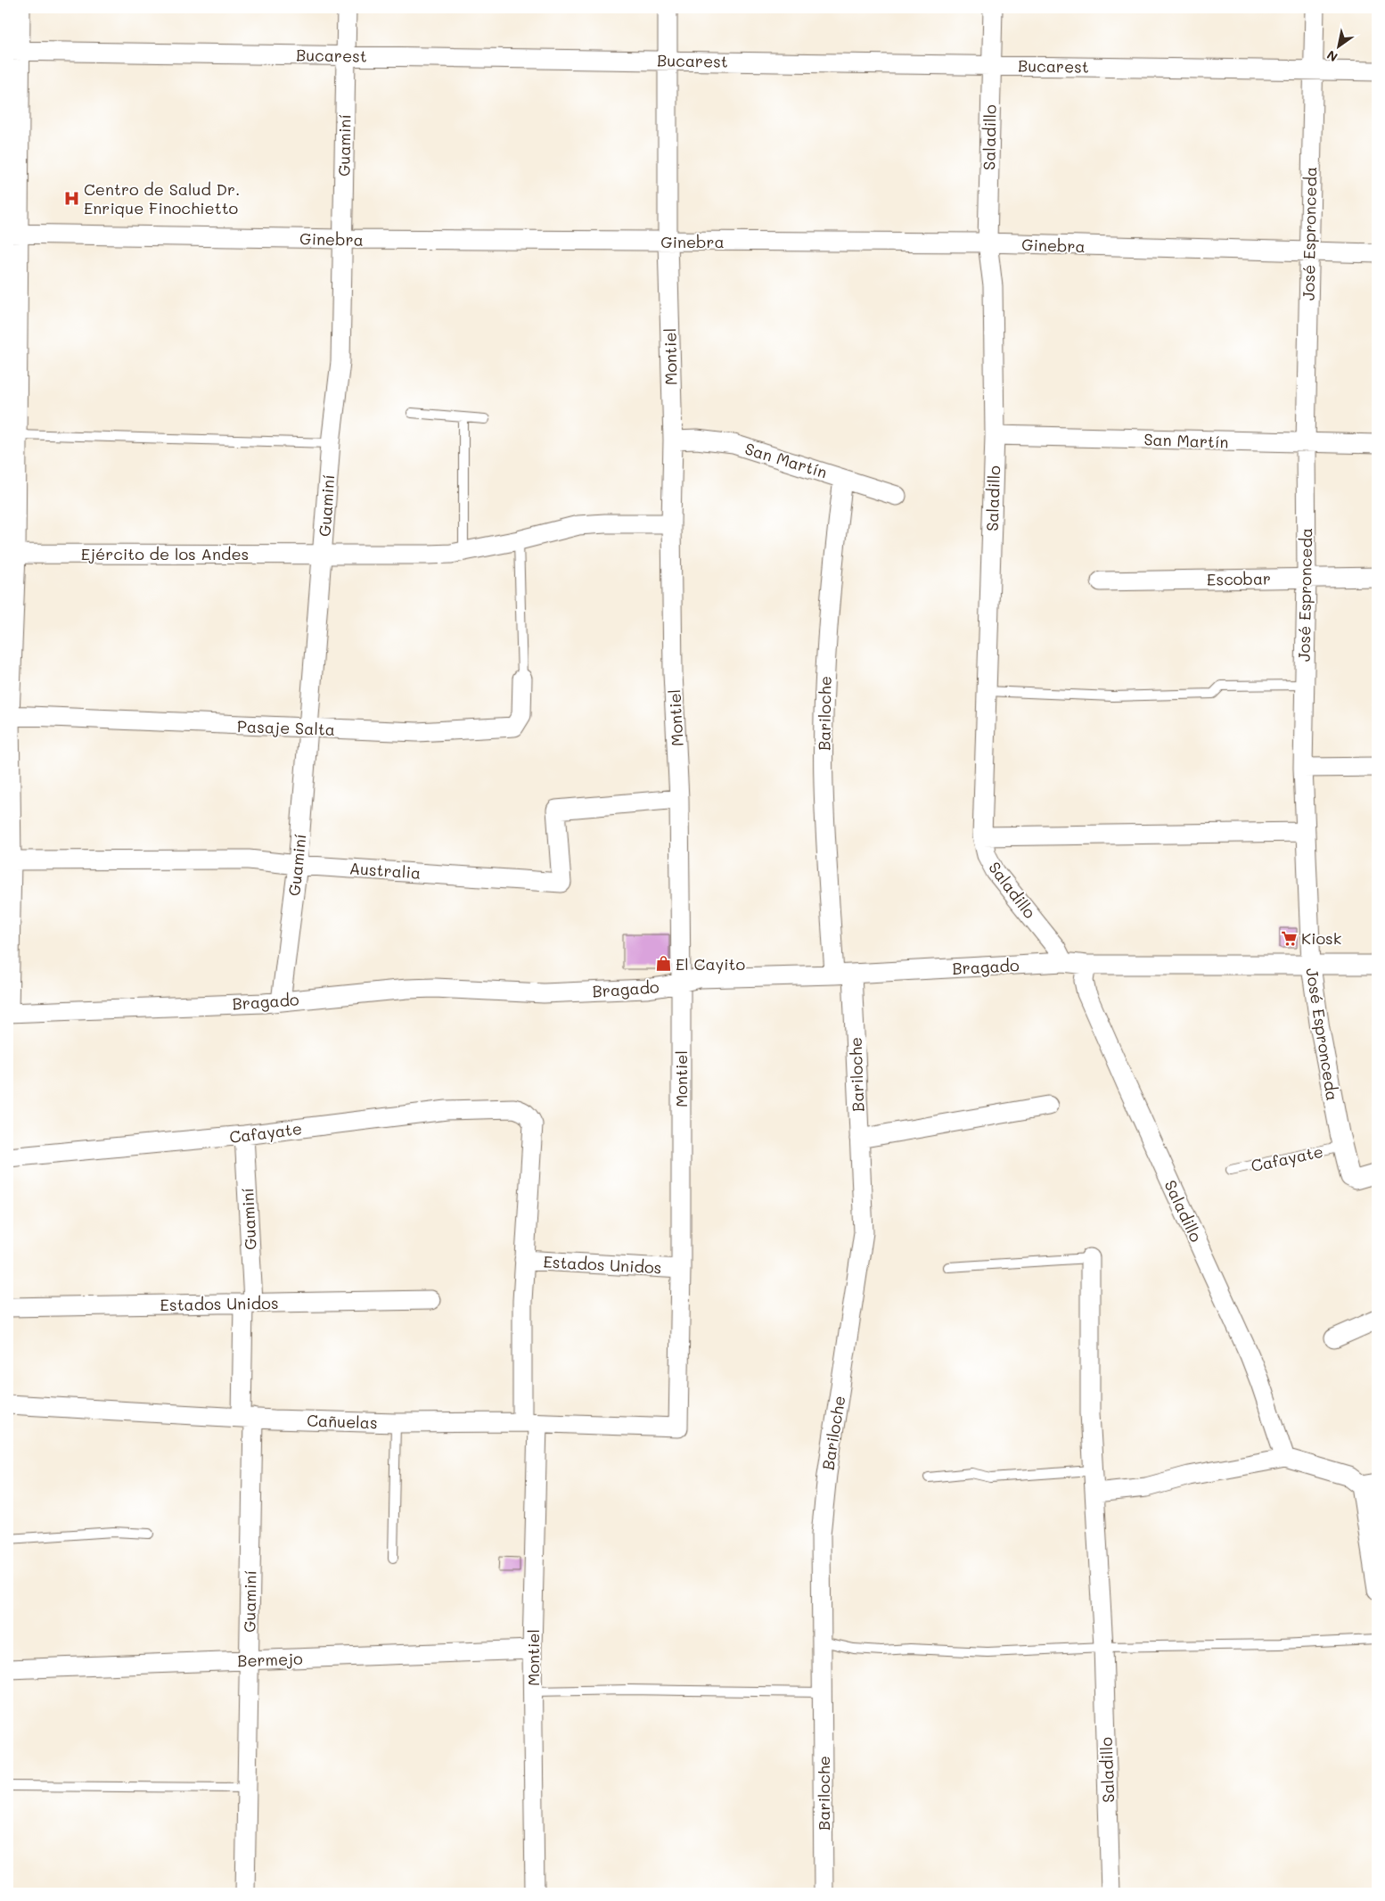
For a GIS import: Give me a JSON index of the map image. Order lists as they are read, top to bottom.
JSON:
{
  "streets": {
    "street": [
      "Bucarest",
      "Saladillo",
      "Guaminí",
      "José Espronceda",
      "Ginebra",
      "Montiel",
      "San Martín",
      "Ejército de los Andes",
      "Escobar",
      "Bariloche",
      "Pasaje Salta",
      "Australia",
      "Bragado",
      "Cafayate",
      "Estados Unidos",
      "Cañuelas",
      "Bermejo"
    ]
  },
  "crossings": [
    ["Bucarest", "Saladillo"],
    ["Bucarest", "Guaminí"],
    ["Bucarest", "José Espronceda"],
    ["Bucarest", "Montiel"],
    ["Saladillo", "Ginebra"],
    ["Saladillo", "San Martín"],
    ["Saladillo", "Bragado"],
    ["Guaminí", "Ginebra"],
    ["Guaminí", "Ejército de los Andes"],
    ["Guaminí", "Pasaje Salta"],
    ["Guaminí", "Australia"],
    ["Guaminí", "Bragado"],
    ["Guaminí", "Cafayate"],
    ["Guaminí", "Estados Unidos"],
    ["Guaminí", "Cañuelas"],
    ["Guaminí", "Bermejo"],
    ["José Espronceda", "Ginebra"],
    ["José Espronceda", "San Martín"],
    ["José Espronceda", "Escobar"],
    ["José Espronceda", "Bragado"],
    ["José Espronceda", "Cafayate"],
    ["Ginebra", "Montiel"],
    ["Montiel", "San Martín"],
    ["Montiel", "Ejército de los Andes"],
    ["Montiel", "Australia"],
    ["Montiel", "Bragado"],
    ["Montiel", "Cafayate"],
    ["Montiel", "Estados Unidos"],
    ["Montiel", "Cañuelas"],
    ["Montiel", "Bermejo"],
    ["San Martín", "Bariloche"],
    ["Bariloche", "Bragado"]
  ],
  "places": {
    "hospital": ["Centro de Salud Dr. Enrique Finochietto"],
    "supermarket": ["Kiosk"],
    "shop": ["El Cayito"]
  },
  "north": "bottom left"
}
